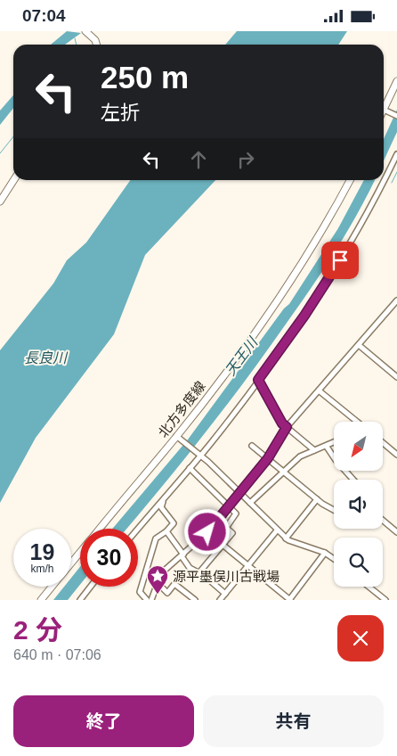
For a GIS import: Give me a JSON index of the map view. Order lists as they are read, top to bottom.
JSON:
{
  "streets": {
    "main road": ["北方多度線"]
  },
  "water": ["天王川", "長良川"],
  "places": {
    "place": ["源平墨俣川古戦場"]
  },
  "north": "bottom left",
  "page": {
    "status": "07:04",
    "turn": ["250 m", "左折"],
    "speed": "19 km/h",
    "limit": "30",
    "heading": ["2 分", "640 m · 07:06"],
    "buttons": ["終了", "共有"]
  }
}
